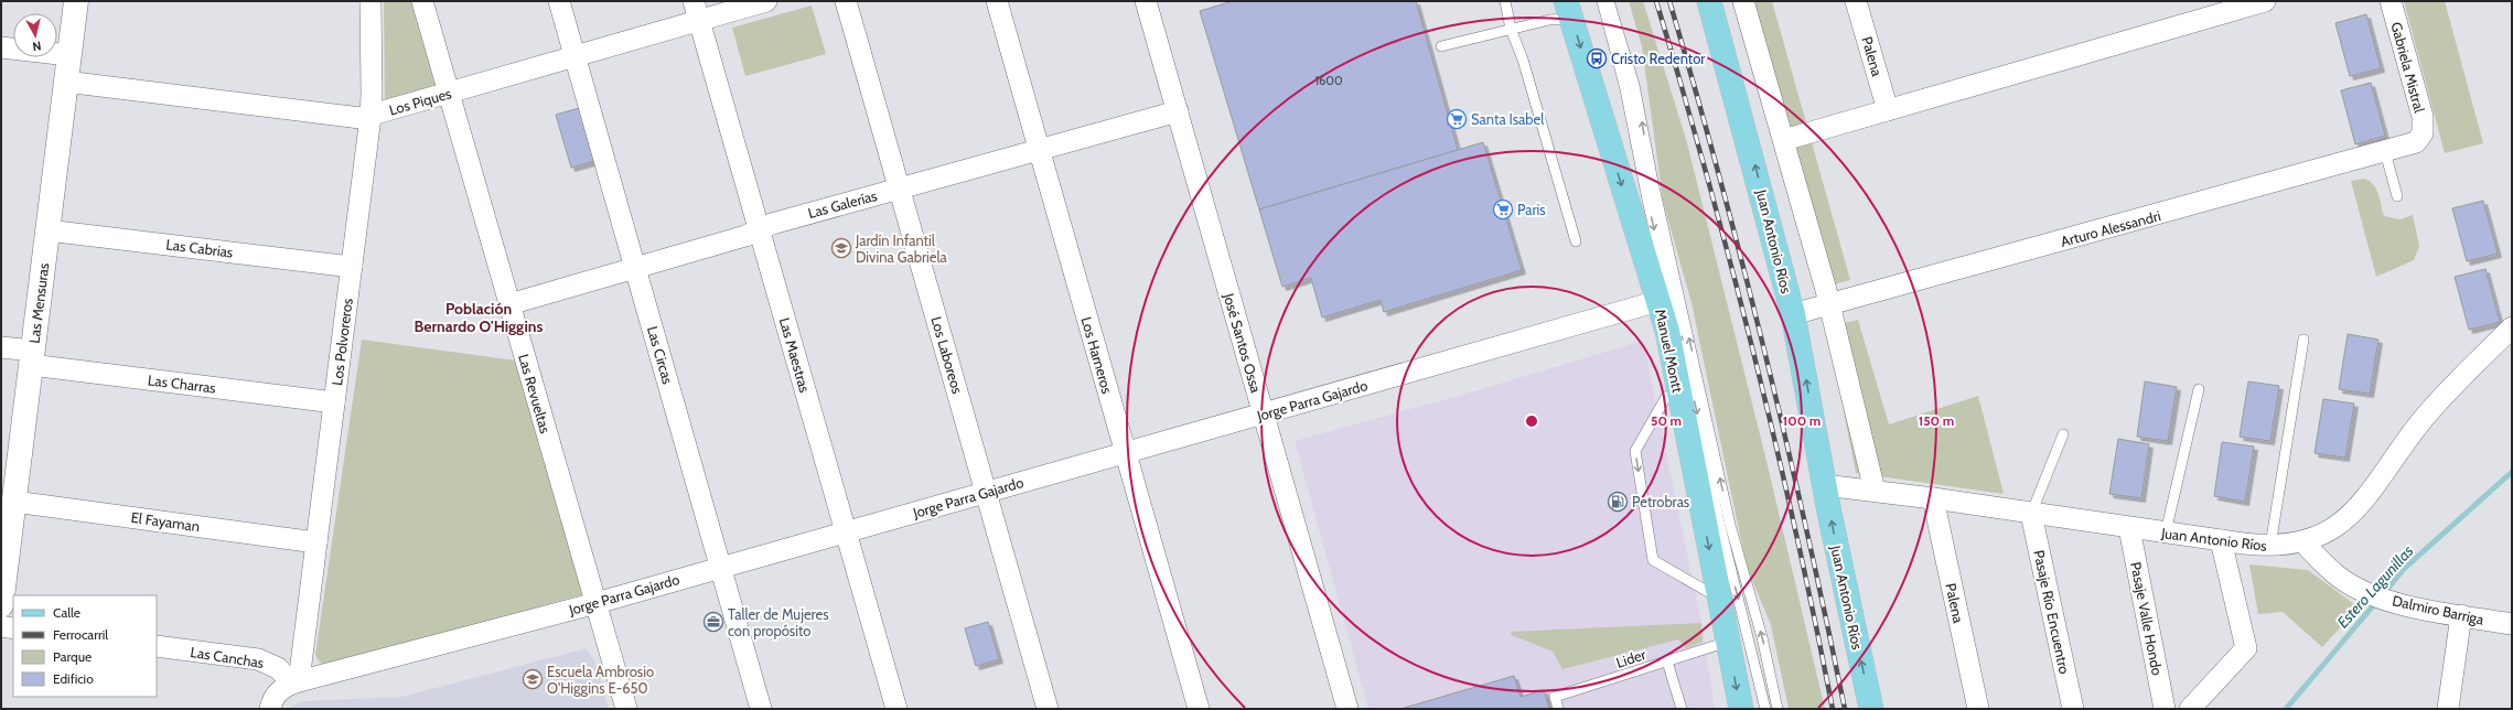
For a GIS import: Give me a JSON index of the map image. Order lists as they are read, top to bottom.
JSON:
{
  "streets": {
    "main road": ["Juan Antonio Ríos", "Manuel Montt"],
    "street": [
      "Palena",
      "Gabriela Mistral",
      "Los Piques",
      "Las Galerías",
      "Arturo Alessandri",
      "Las Cabrias",
      "Las Mensuras",
      "Los Polvoreros",
      "José Santos Ossa",
      "Las Circas",
      "Las Maestras",
      "Los Laboreos",
      "Los Harneros",
      "Las Charras",
      "Las Revueltas",
      "Jorge Parra Gajardo",
      "El Fayaman",
      "Dalmiro Barriga",
      "Pasaje Río Encuentro",
      "Pasaje Valle Hondo",
      "Las Canchas"
    ],
    "lane": ["Lider"]
  },
  "crossings": [
    ["Palena", "Juan Antonio Ríos"],
    ["Gabriela Mistral", "Arturo Alessandri"],
    ["Los Piques", "Las Mensuras"],
    ["Los Piques", "Los Polvoreros"],
    ["Los Piques", "Las Circas"],
    ["Los Piques", "Las Maestras"],
    ["Los Piques", "Las Revueltas"],
    ["Las Galerías", "José Santos Ossa"],
    ["Las Galerías", "Las Circas"],
    ["Las Galerías", "Las Maestras"],
    ["Las Galerías", "Los Laboreos"],
    ["Las Galerías", "Los Harneros"],
    ["Las Galerías", "Las Revueltas"],
    ["Arturo Alessandri", "Juan Antonio Ríos"],
    ["Juan Antonio Ríos", "Dalmiro Barriga"],
    ["Juan Antonio Ríos", "Pasaje Río Encuentro"],
    ["Juan Antonio Ríos", "Pasaje Valle Hondo"],
    ["Las Cabrias", "Las Mensuras"],
    ["Las Cabrias", "Los Polvoreros"],
    ["Las Mensuras", "Las Charras"],
    ["Las Mensuras", "El Fayaman"],
    ["Los Polvoreros", "Las Charras"],
    ["Los Polvoreros", "Jorge Parra Gajardo"],
    ["Los Polvoreros", "El Fayaman"],
    ["Los Polvoreros", "Las Canchas"],
    ["José Santos Ossa", "Jorge Parra Gajardo"],
    ["Manuel Montt", "Jorge Parra Gajardo"],
    ["Manuel Montt", "Lider"],
    ["Las Circas", "Jorge Parra Gajardo"],
    ["Las Maestras", "Jorge Parra Gajardo"],
    ["Los Laboreos", "Jorge Parra Gajardo"],
    ["Los Harneros", "Jorge Parra Gajardo"],
    ["Las Revueltas", "Jorge Parra Gajardo"],
    ["Jorge Parra Gajardo", "Las Canchas"]
  ],
  "one_way": ["Juan Antonio Ríos"],
  "districts": ["Población Bernardo O'Higgins"],
  "water": ["Estero Lagunillas"],
  "places": {
    "bus stop": ["Cristo Redentor"],
    "supermarket": ["Santa Isabel", "Paris"],
    "school or university": ["Jardín Infantil Divina Gabriela", "Escuela Ambrosio O'Higgins E-650"],
    "fuel station": ["Petrobras"],
    "office": ["Taller de Mujeres con propósito"]
  },
  "house_numbers": ["1600"],
  "legend": [
    "Calle",
    "Ferrocarril",
    "Parque",
    "Edificio"
  ],
  "north": "bottom",
  "rings": ["50 m", "100 m", "150 m"]
}
